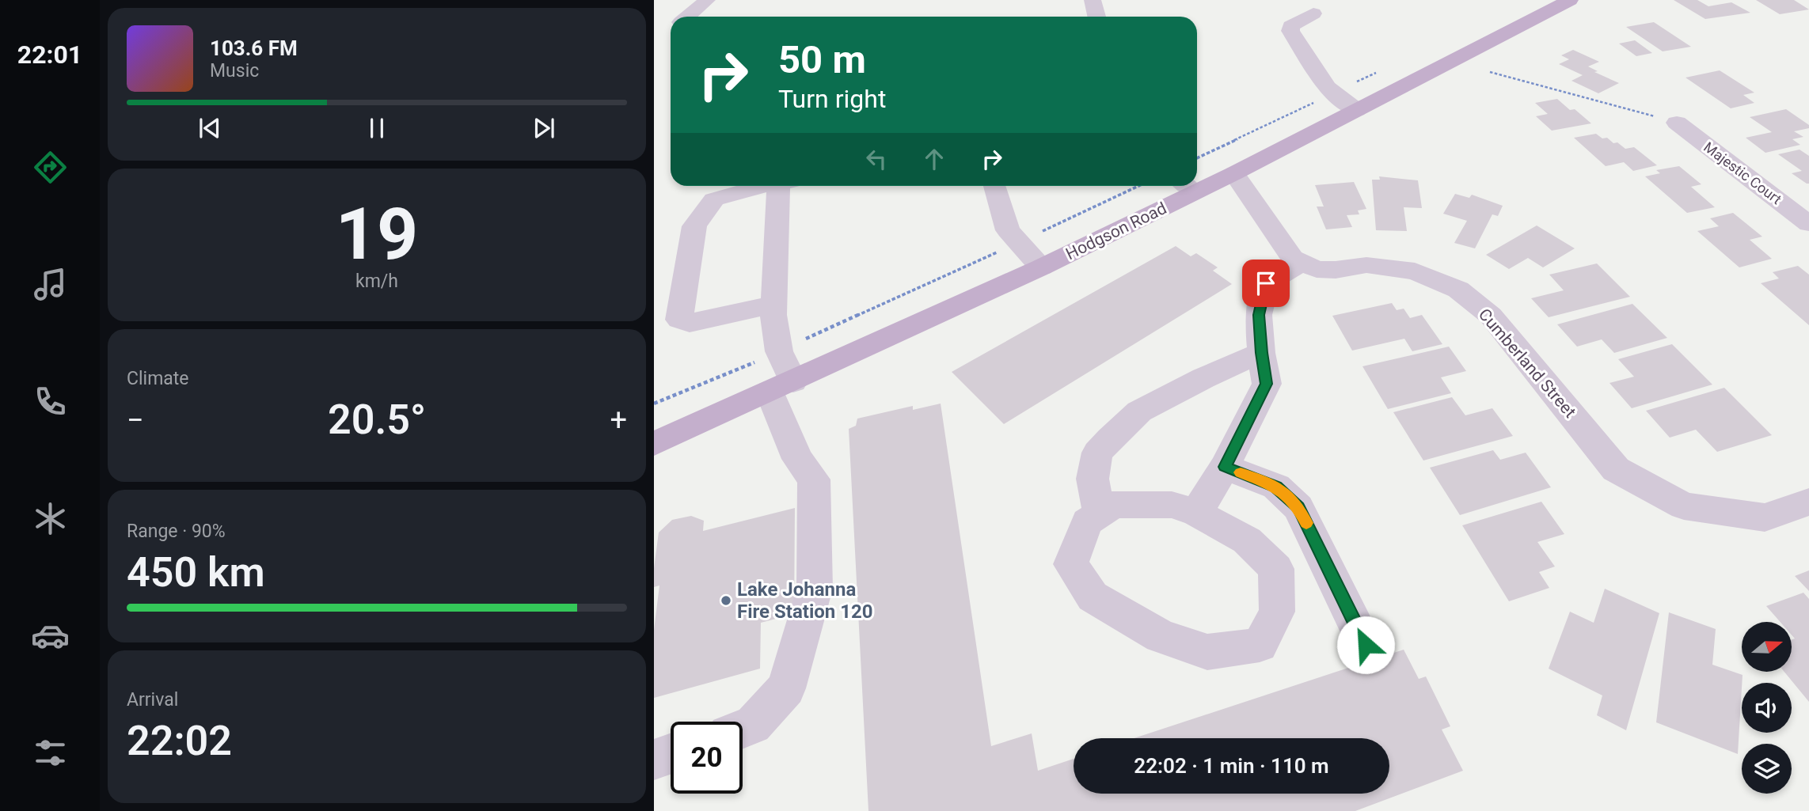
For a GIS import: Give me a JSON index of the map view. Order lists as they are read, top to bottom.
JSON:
{
  "streets": {
    "main road": ["Hodgson Road"],
    "street": ["Majestic Court", "Cumberland Street"]
  },
  "crossings": [
    ["Hodgson Road", "Cumberland Street"]
  ],
  "places": ["Lake Johanna Fire Station 120"],
  "north": "right",
  "page": {
    "tabs": "22:01",
    "turn": ["50 m", "Turn right"],
    "song": ["103.6 FM", "Music"],
    "tile": [
      ["19", "km/h"],
      "Climate",
      ["Range · 90%", "450 km"],
      ["Arrival", "22:02"]
    ],
    "heat": ["−", "20.5°", "+"],
    "limit": "20",
    "trip": "22:02 · 1 min · 110 m"
  }
}
